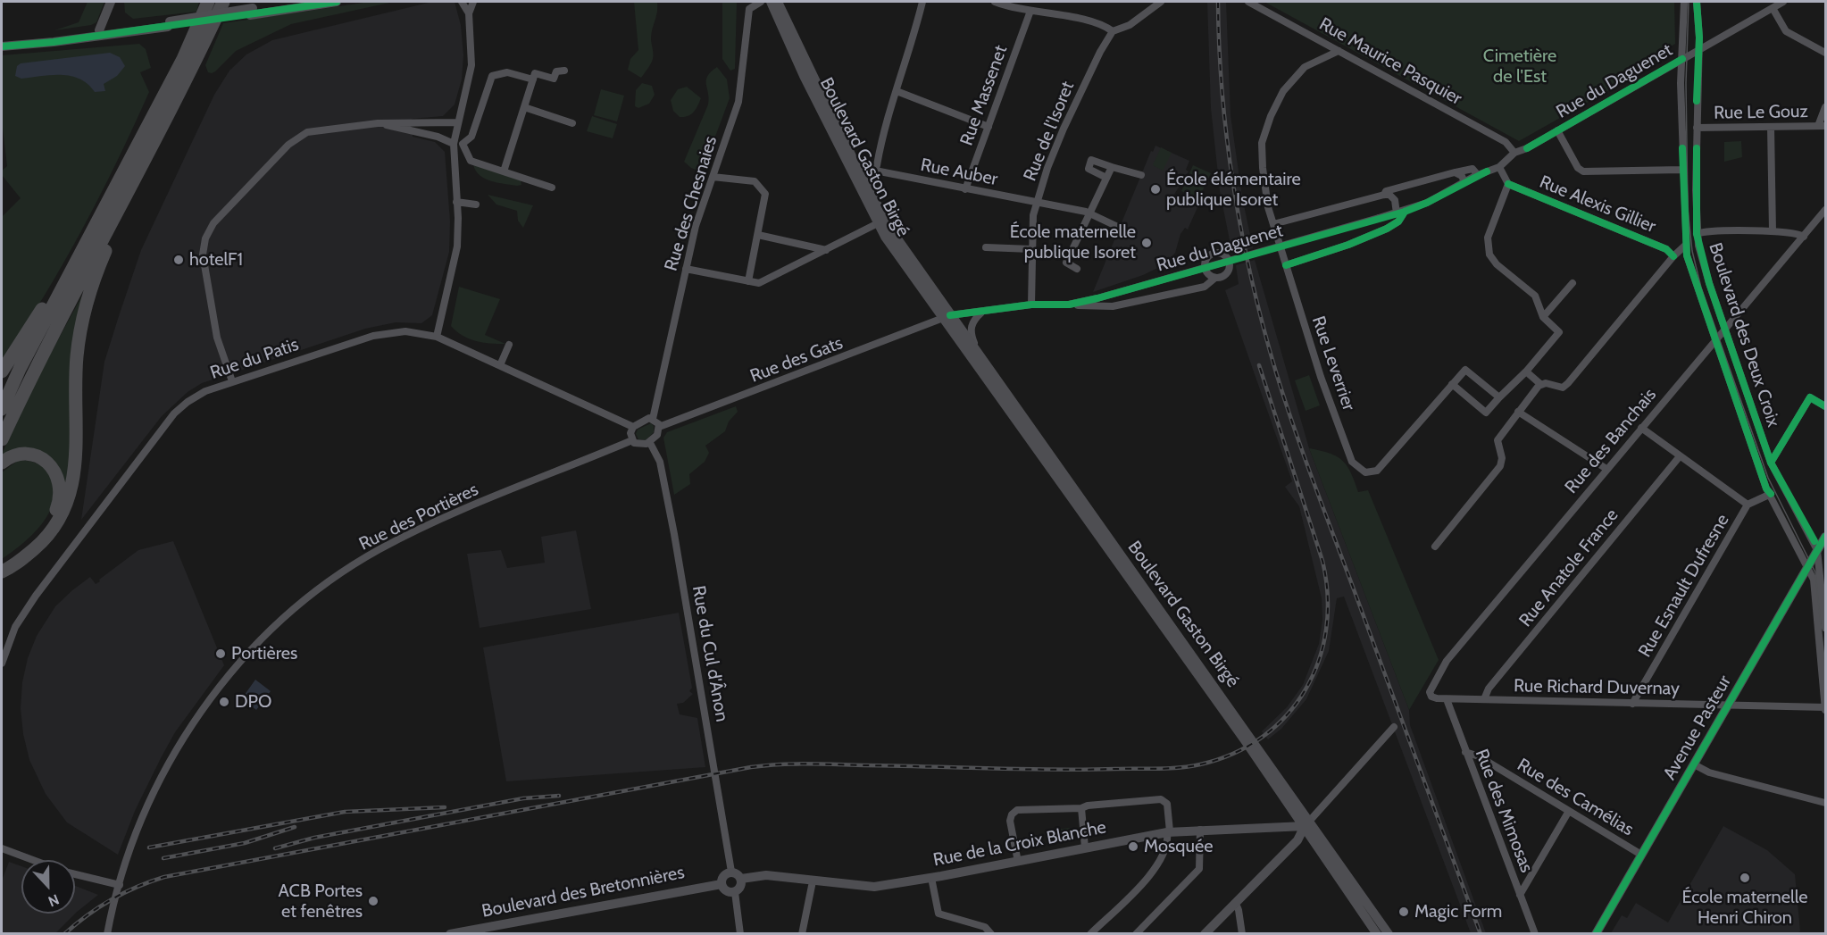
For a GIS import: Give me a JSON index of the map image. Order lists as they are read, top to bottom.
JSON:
{
  "streets": {
    "main road": [
      "Boulevard Gaston Birgé",
      "Avenue Pasteur",
      "Rue de la Croix Blanche",
      "Boulevard des Bretonnières"
    ],
    "street": [
      "Rue Maurice Pasquier",
      "Rue du Daguenet",
      "Rue Massenet",
      "Rue Le Gouz",
      "Rue de l'Isoret",
      "Rue Auber",
      "Rue des Chesnaies",
      "Rue Alexis Gillier",
      "Boulevard des Deux Croix",
      "Rue du Patis",
      "Rue des Gats",
      "Rue Leverrier",
      "Rue des Banchais",
      "Rue des Portières",
      "Rue Anatole France",
      "Rue Esnault Dufresne",
      "Rue du Cul d'Ânon",
      "Rue Richard Duvernay",
      "Rue des Camélias",
      "Rue des Mimosas"
    ]
  },
  "crossings": [
    ["Rue Maurice Pasquier", "Rue du Daguenet"],
    ["Rue Maurice Pasquier", "Rue Leverrier"],
    ["Rue du Daguenet", "Rue de l'Isoret"],
    ["Rue du Daguenet", "Boulevard Gaston Birgé"],
    ["Rue du Daguenet", "Boulevard des Deux Croix"],
    ["Rue du Daguenet", "Rue des Gats"],
    ["Rue Massenet", "Rue Auber"],
    ["Rue Le Gouz", "Boulevard des Deux Croix"],
    ["Rue de l'Isoret", "Rue Auber"],
    ["Boulevard Gaston Birgé", "Rue des Gats"],
    ["Boulevard Gaston Birgé", "Rue de la Croix Blanche"],
    ["Rue des Chesnaies", "Rue du Patis"],
    ["Rue des Chesnaies", "Rue des Gats"],
    ["Rue des Chesnaies", "Rue des Portières"],
    ["Rue des Chesnaies", "Rue du Cul d'Ânon"],
    ["Boulevard des Deux Croix", "Rue des Banchais"],
    ["Boulevard des Deux Croix", "Rue Esnault Dufresne"],
    ["Boulevard des Deux Croix", "Rue Richard Duvernay"],
    ["Boulevard des Deux Croix", "Avenue Pasteur"],
    ["Rue du Patis", "Rue des Gats"],
    ["Rue du Patis", "Rue des Portières"],
    ["Rue du Patis", "Rue du Cul d'Ânon"],
    ["Rue des Gats", "Rue des Portières"],
    ["Rue des Gats", "Rue du Cul d'Ânon"],
    ["Rue des Banchais", "Rue Richard Duvernay"],
    ["Rue des Portières", "Rue du Cul d'Ânon"],
    ["Rue Anatole France", "Rue Richard Duvernay"],
    ["Rue Esnault Dufresne", "Rue Richard Duvernay"],
    ["Rue du Cul d'Ânon", "Rue de la Croix Blanche"],
    ["Rue du Cul d'Ânon", "Boulevard des Bretonnières"],
    ["Rue Richard Duvernay", "Avenue Pasteur"],
    ["Rue Richard Duvernay", "Rue des Mimosas"],
    ["Avenue Pasteur", "Rue des Camélias"],
    ["Rue des Camélias", "Rue des Mimosas"],
    ["Rue de la Croix Blanche", "Boulevard des Bretonnières"]
  ],
  "parks": ["Cimetière de l'Est"],
  "places": [
    "École élémentaire publique Isoret",
    "École maternelle publique Isoret",
    "hotelF1",
    "Portières",
    "DPO",
    "Mosquée",
    "École maternelle Henri Chiron",
    "ACB Portes et fenêtres",
    "Magic Form"
  ],
  "north": "bottom"
}
